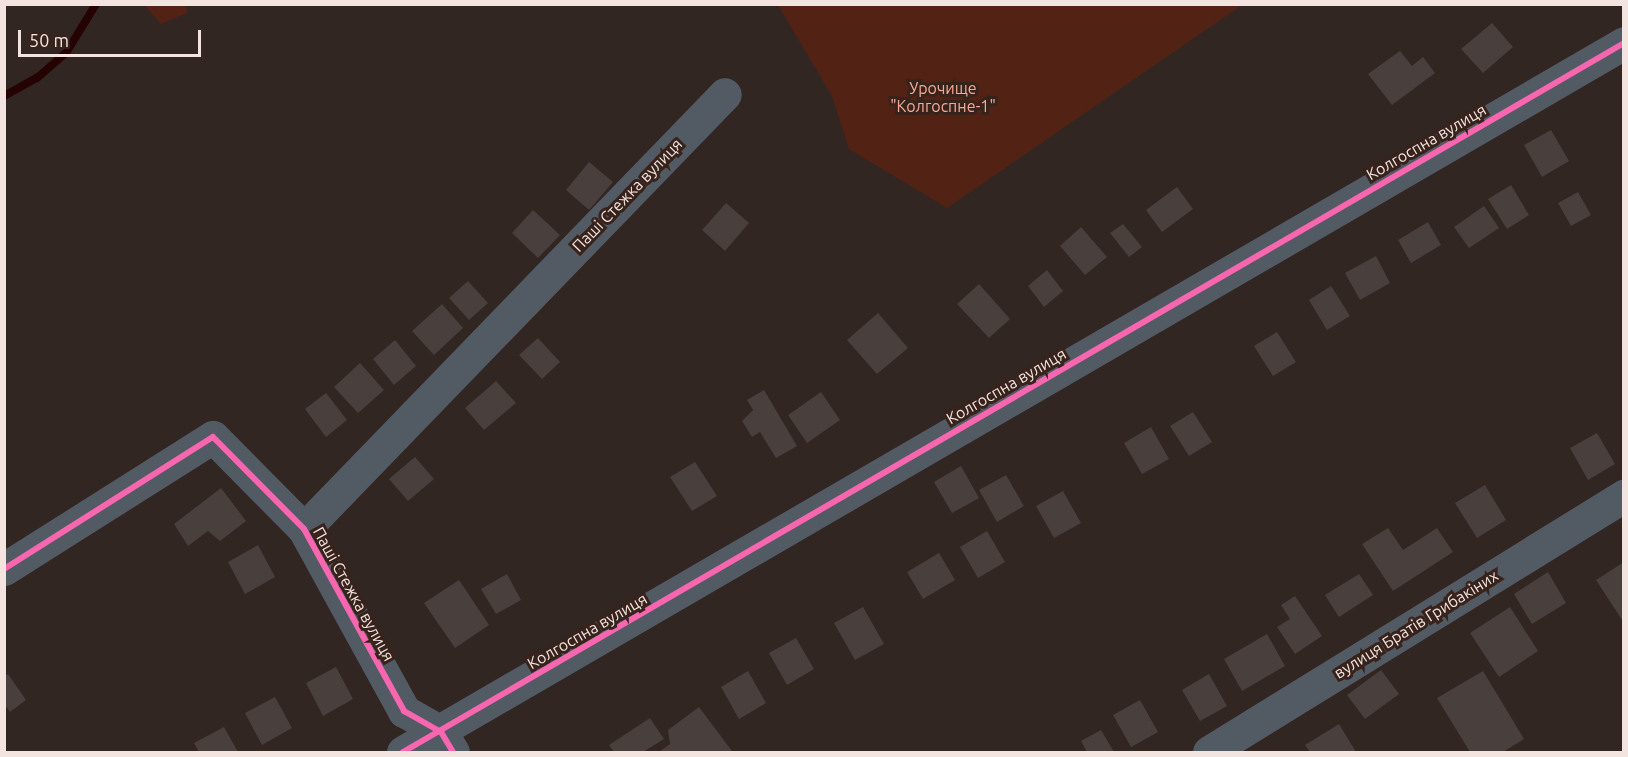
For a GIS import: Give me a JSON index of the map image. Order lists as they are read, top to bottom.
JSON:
{
  "streets": {
    "street": ["Колгоспна вулиця", "Паші Стежка вулиця", "вулиця Братів Грибакіних"]
  },
  "crossings": [
    ["Колгоспна вулиця", "Паші Стежка вулиця"]
  ],
  "parks": ["Урочище \"Колгоспне-1\""],
  "scale_bar": "50 m"
}
